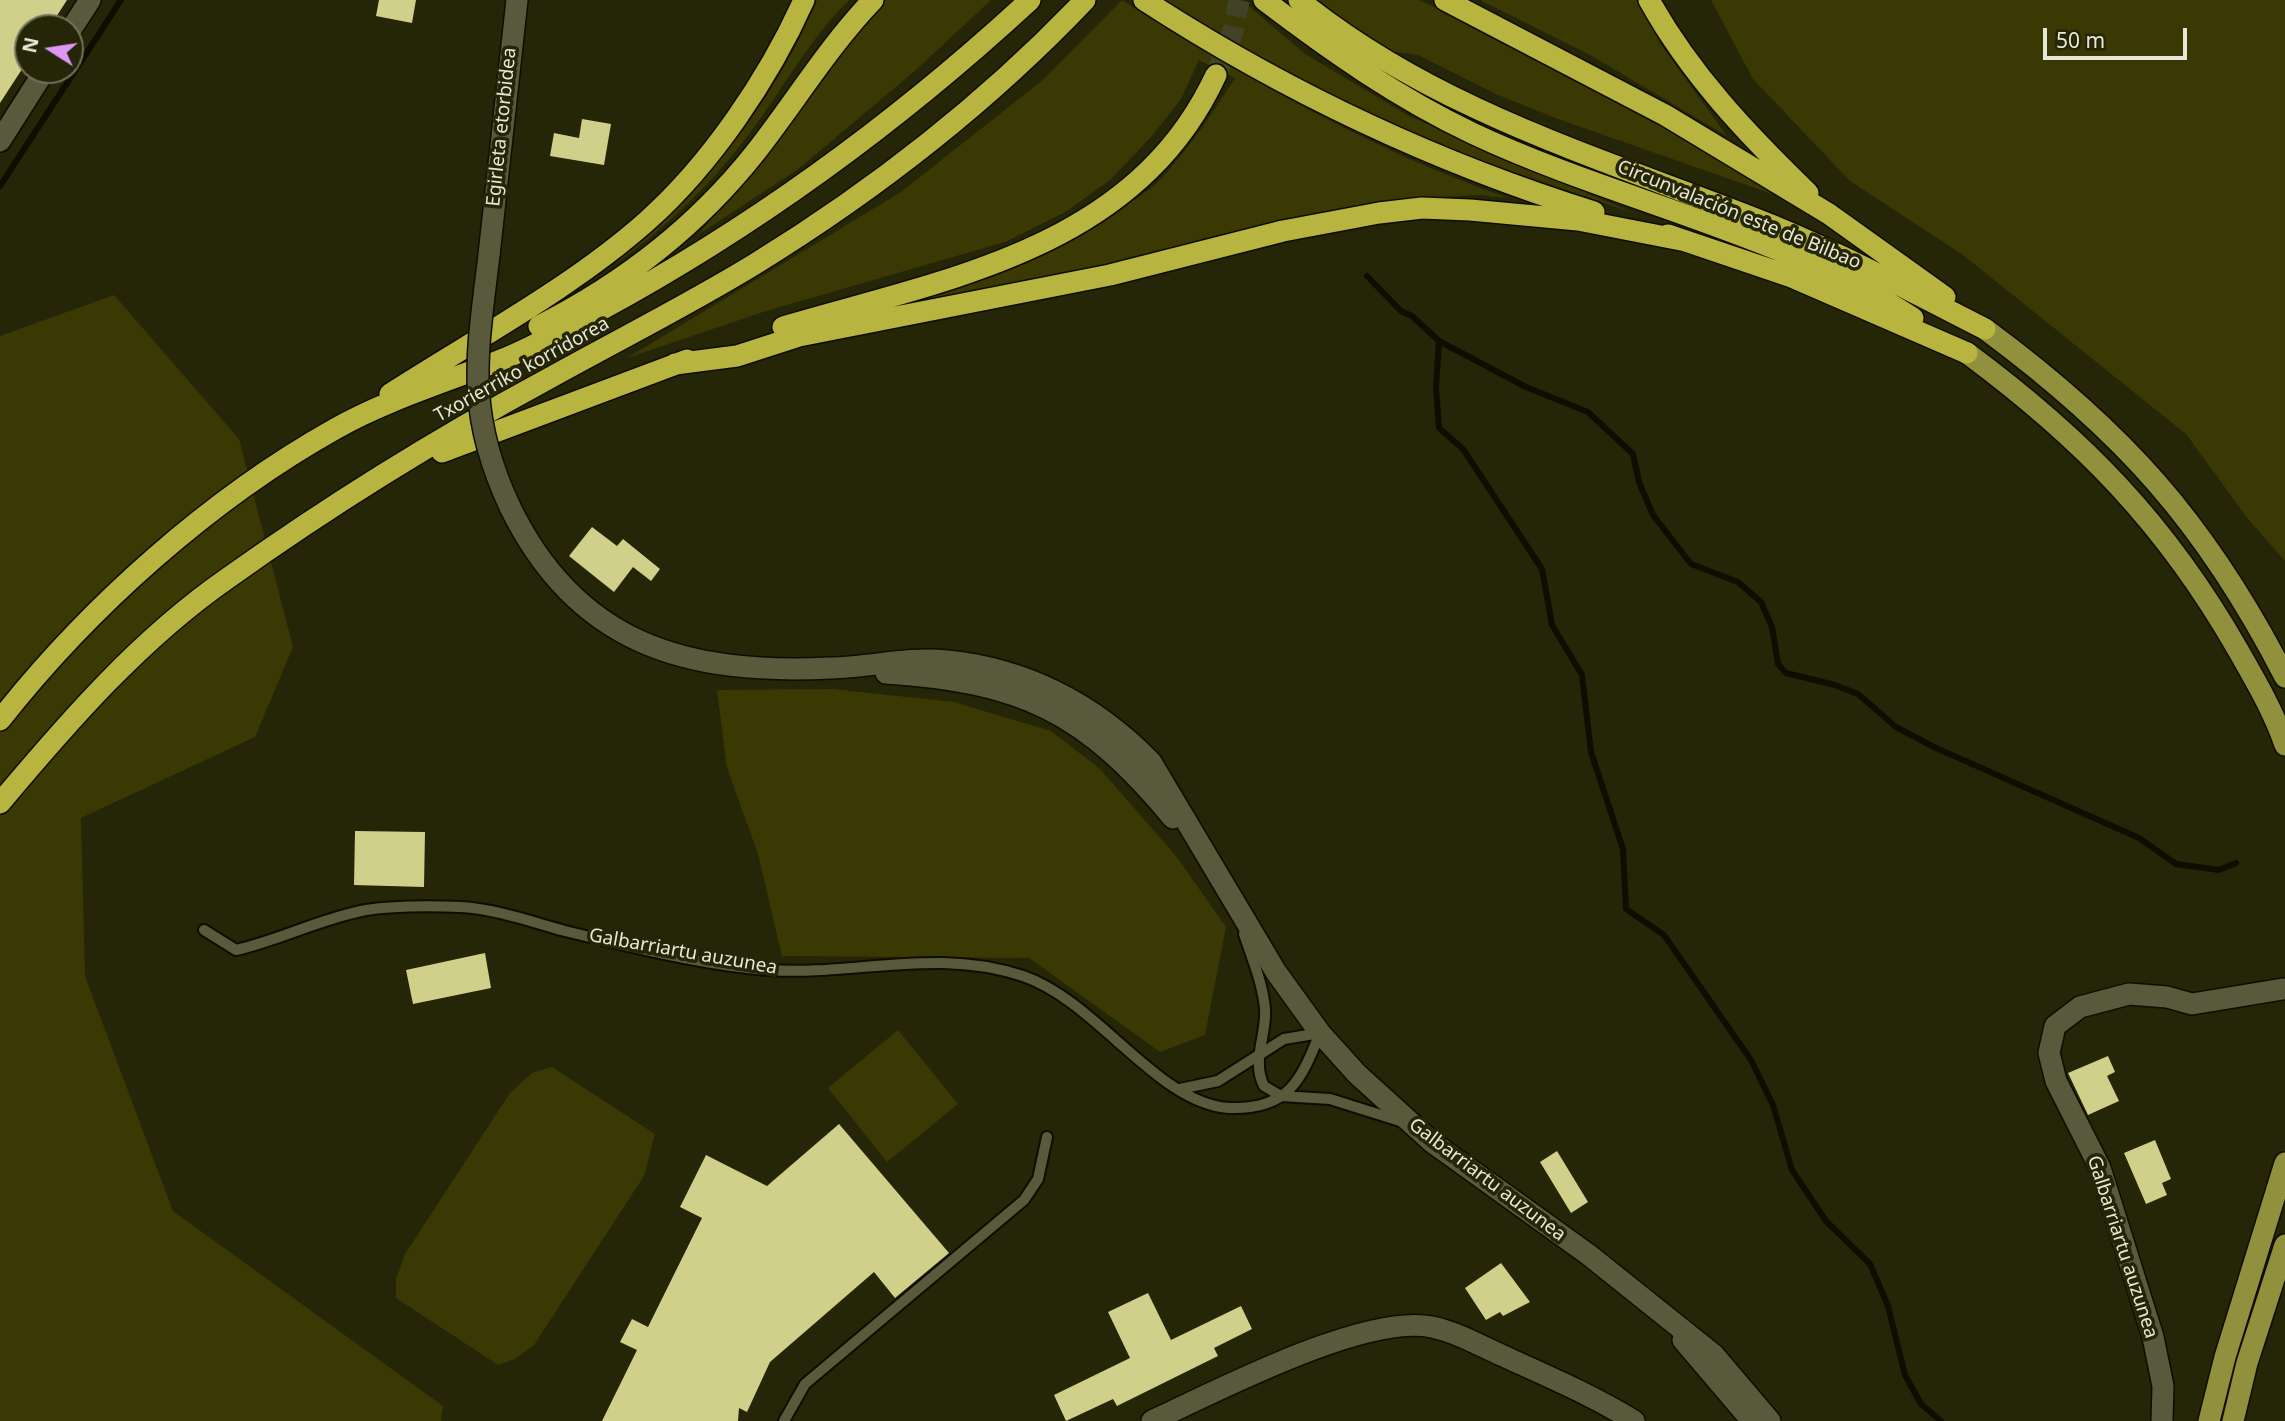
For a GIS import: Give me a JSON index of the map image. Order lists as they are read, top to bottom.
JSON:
{
  "streets": {
    "highway": ["Circunvalación este de Bilbao", "Txorierriko korridorea"],
    "street": ["Egirleta etorbidea", "Galbarriartu auzunea"]
  },
  "crossings": [
    ["Egirleta etorbidea", "Galbarriartu auzunea"]
  ],
  "scale_bar": "50 m",
  "north": "left"
}
